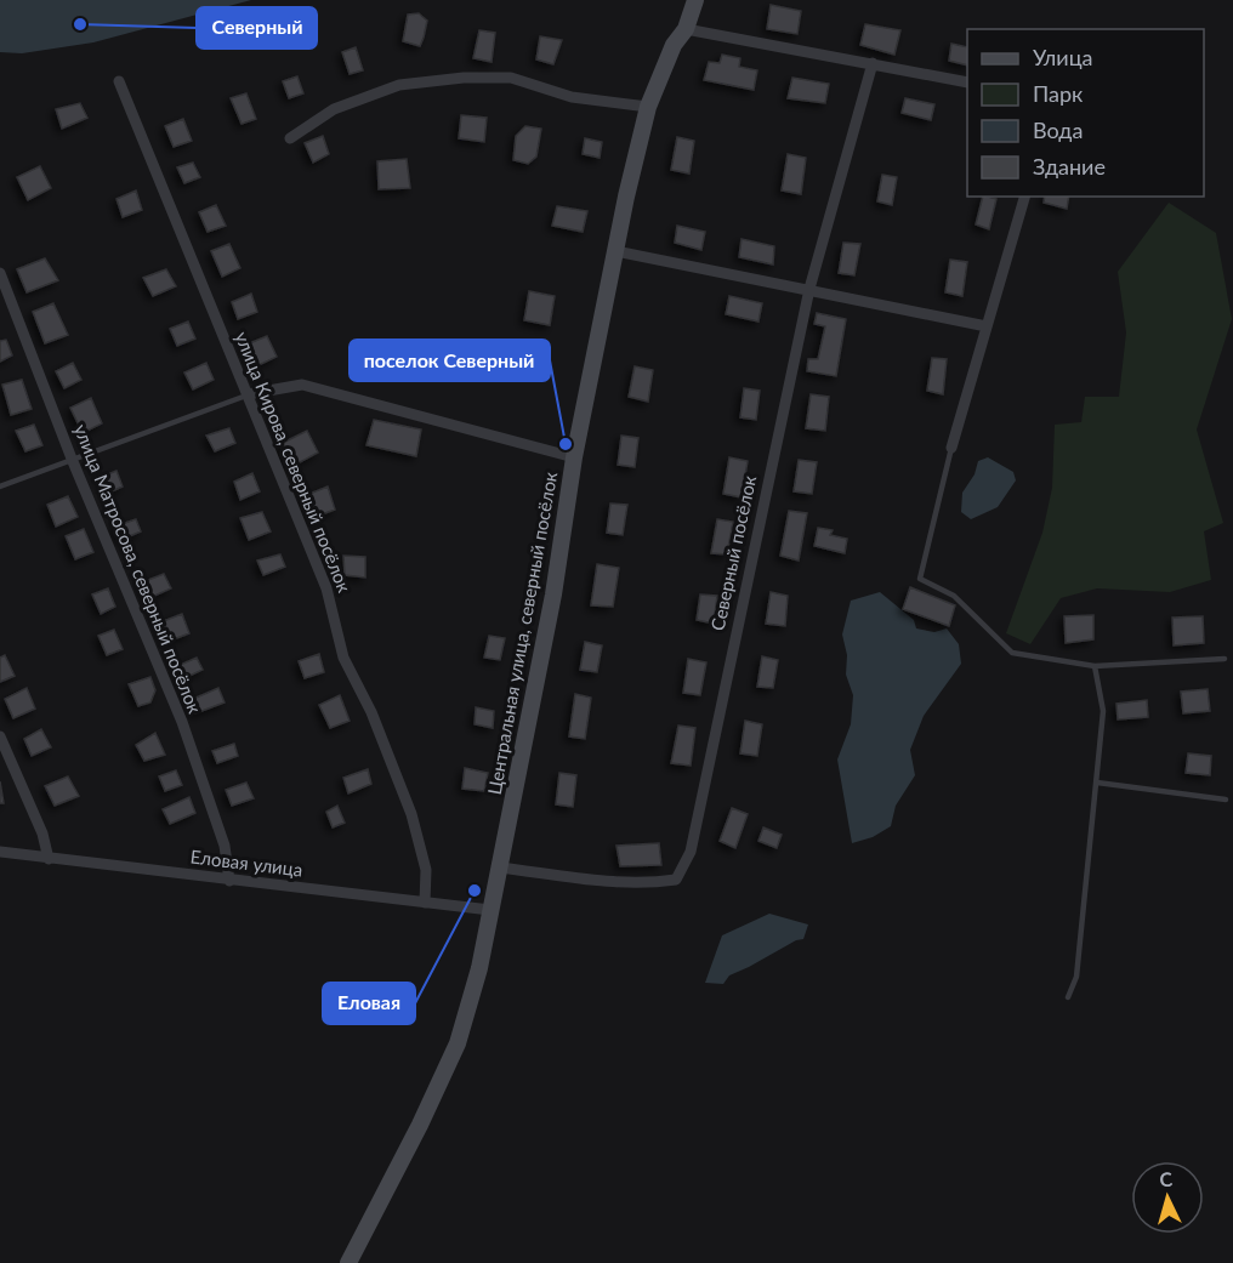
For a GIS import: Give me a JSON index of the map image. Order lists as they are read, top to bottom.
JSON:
{
  "streets": {
    "street": [
      "улица Кирова, северный посёлок",
      "Северный посёлок",
      "улица Матросова, северный посёлок",
      "Центральная улица, северный посёлок",
      "Еловая улица"
    ]
  },
  "crossings": [
    ["улица Кирова, северный посёлок", "Еловая улица"],
    ["Северный посёлок", "Центральная улица, северный посёлок"],
    ["улица Матросова, северный посёлок", "Еловая улица"],
    ["Центральная улица, северный посёлок", "Еловая улица"]
  ],
  "places": ["Северный", "поселок Северный", "Еловая"],
  "legend": [
    "Улица",
    "Парк",
    "Вода",
    "Здание"
  ],
  "north": "top"
}
